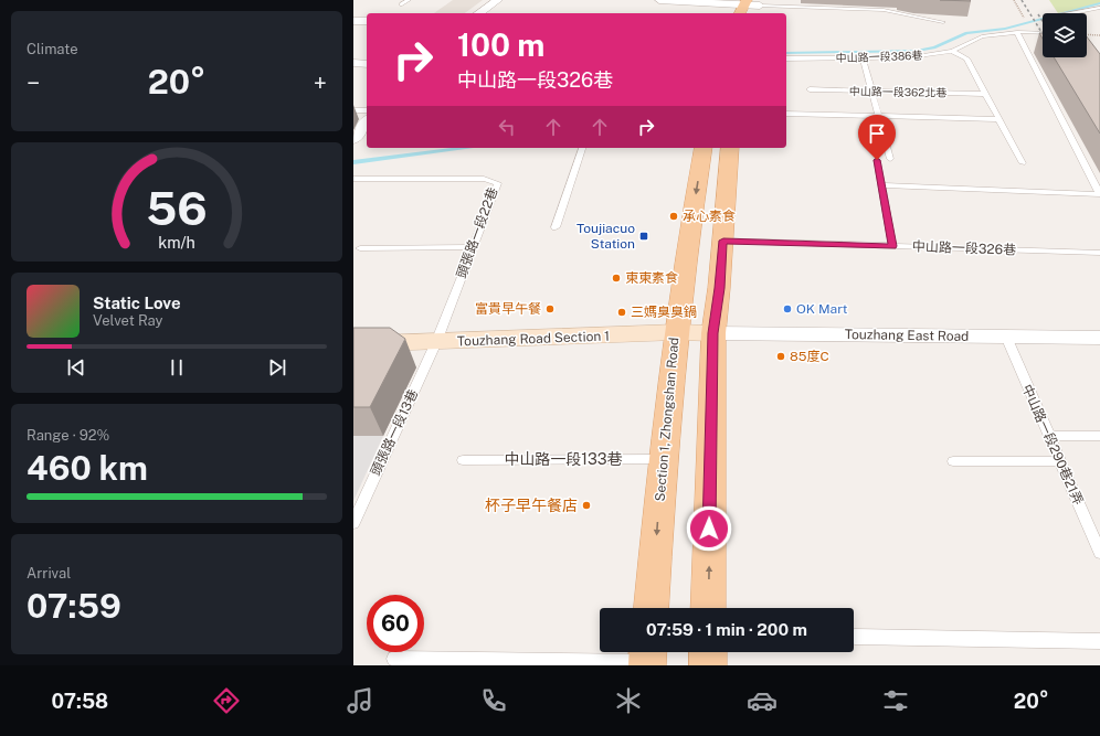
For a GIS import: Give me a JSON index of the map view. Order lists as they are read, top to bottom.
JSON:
{
  "streets": {
    "main road": ["Section 1, Zhongshan Road"],
    "street": ["Touzhang East Road", "Touzhang Road Section 1"],
    "lane": [
      "中山路一段386巷",
      "中山路一段362北巷",
      "頭張路一段22巷",
      "中山路一段326巷",
      "頭張路一段13巷",
      "中山路一段290巷21弄",
      "中山路一段133巷"
    ]
  },
  "crossings": [
    ["頭張路一段22巷", "Touzhang Road Section 1"],
    ["頭張路一段22巷", "頭張路一段13巷"],
    ["Touzhang East Road", "Touzhang Road Section 1"],
    ["Touzhang East Road", "中山路一段290巷21弄"],
    ["Touzhang Road Section 1", "Section 1, Zhongshan Road"],
    ["Touzhang Road Section 1", "頭張路一段13巷"],
    ["Section 1, Zhongshan Road", "中山路一段133巷"]
  ],
  "places": {
    "other": [
      "承心素食",
      "東東素食",
      "富貴早午餐",
      "OK Mart",
      "三媽臭臭鍋",
      "85度C",
      "杯子早午餐店"
    ],
    "transit": ["Toujiacuo Station"]
  },
  "page": {
    "tile": [
      "Climate",
      ["Range · 92%", "460 km"],
      ["Arrival", "07:59"]
    ],
    "turn": ["100 m", "中山路一段326巷"],
    "heat": ["−", "20°", "+"],
    "song": ["Static Love", "Velvet Ray"],
    "limit": "60",
    "trip": "07:59 · 1 min · 200 m",
    "tabs": ["07:58", "20°"],
    "gauge": ["56", "km/h"]
  }
}
